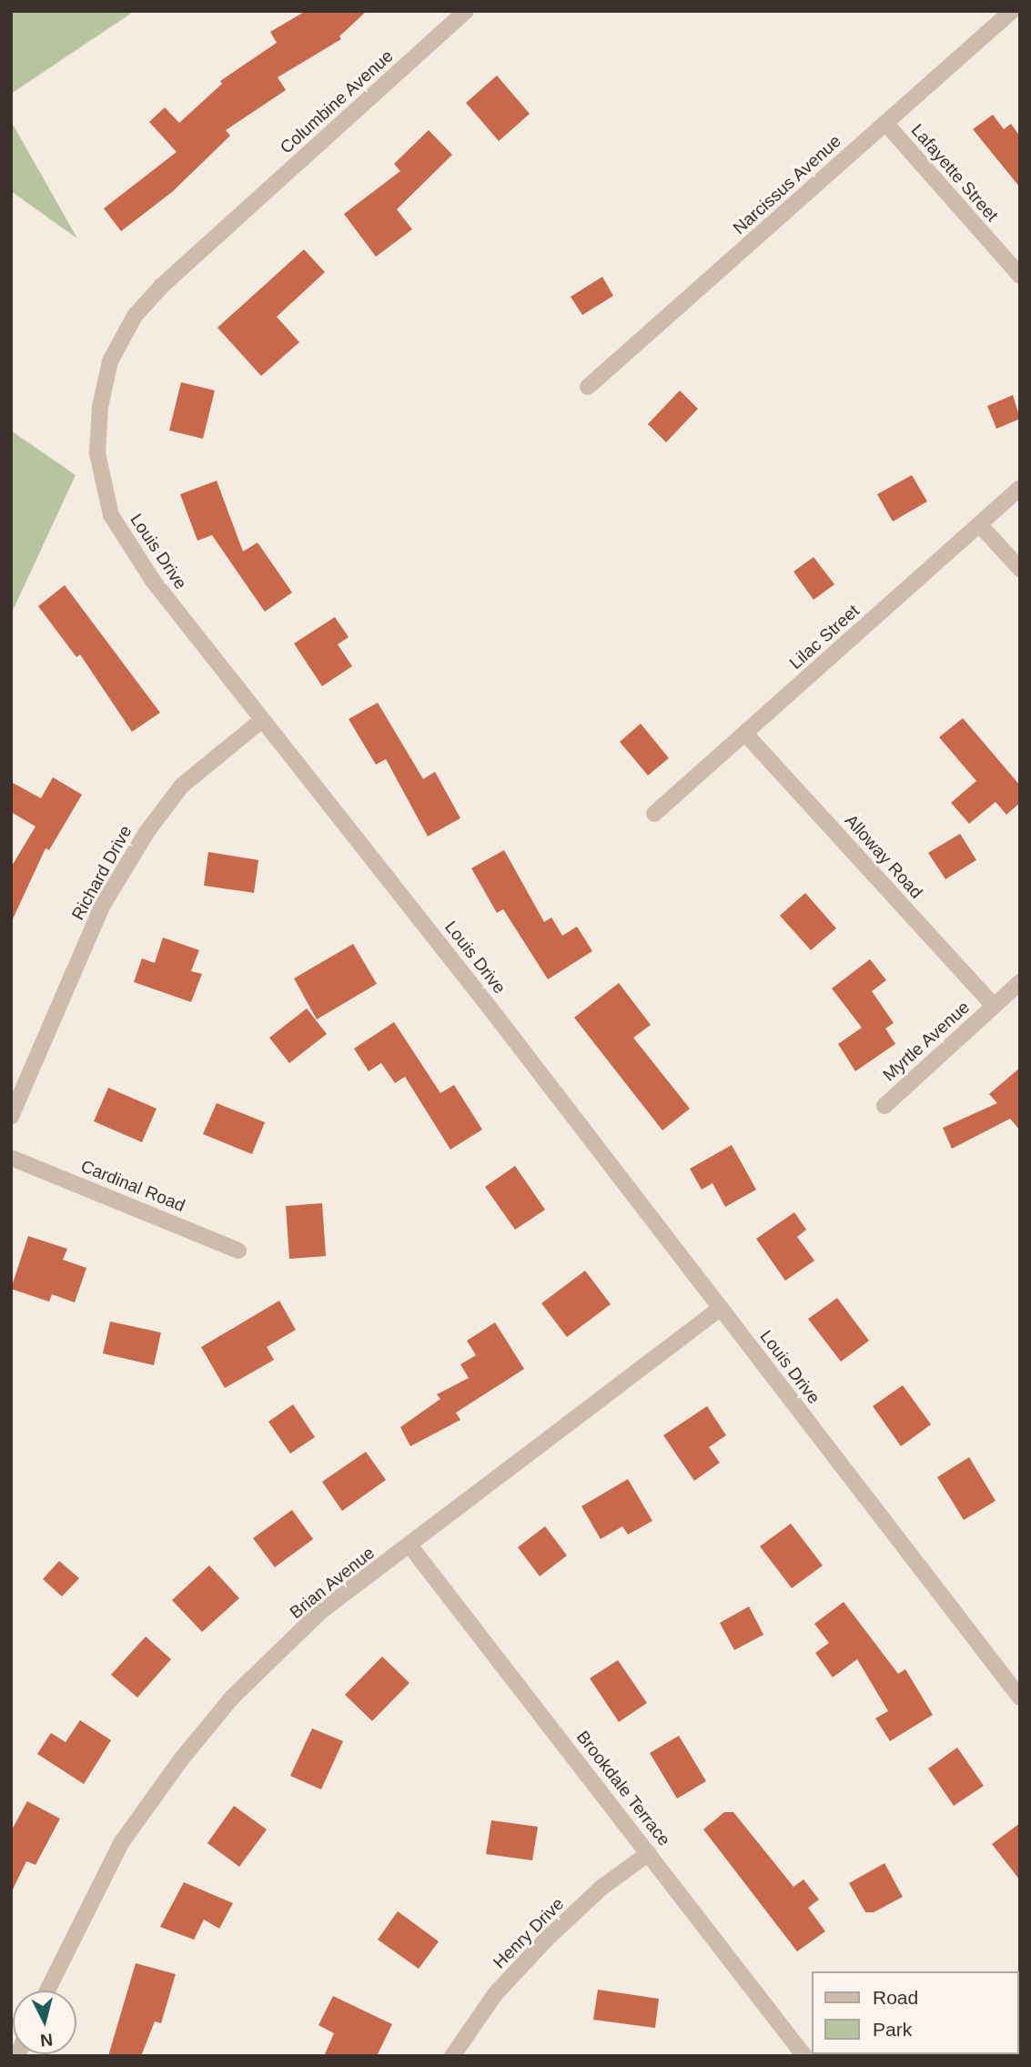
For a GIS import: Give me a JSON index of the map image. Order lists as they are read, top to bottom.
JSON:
{
  "streets": {
    "street": [
      "Columbine Avenue",
      "Lafayette Street",
      "Narcissus Avenue",
      "Louis Drive",
      "Lilac Street",
      "Alloway Road",
      "Richard Drive",
      "Myrtle Avenue",
      "Cardinal Road",
      "Brian Avenue",
      "Brookdale Terrace",
      "Henry Drive"
    ]
  },
  "crossings": [
    ["Columbine Avenue", "Louis Drive"],
    ["Lafayette Street", "Narcissus Avenue"],
    ["Louis Drive", "Richard Drive"],
    ["Louis Drive", "Brian Avenue"],
    ["Lilac Street", "Alloway Road"],
    ["Alloway Road", "Myrtle Avenue"],
    ["Brian Avenue", "Brookdale Terrace"],
    ["Brookdale Terrace", "Henry Drive"]
  ],
  "legend": ["Road", "Park"],
  "north": "bottom"
}
